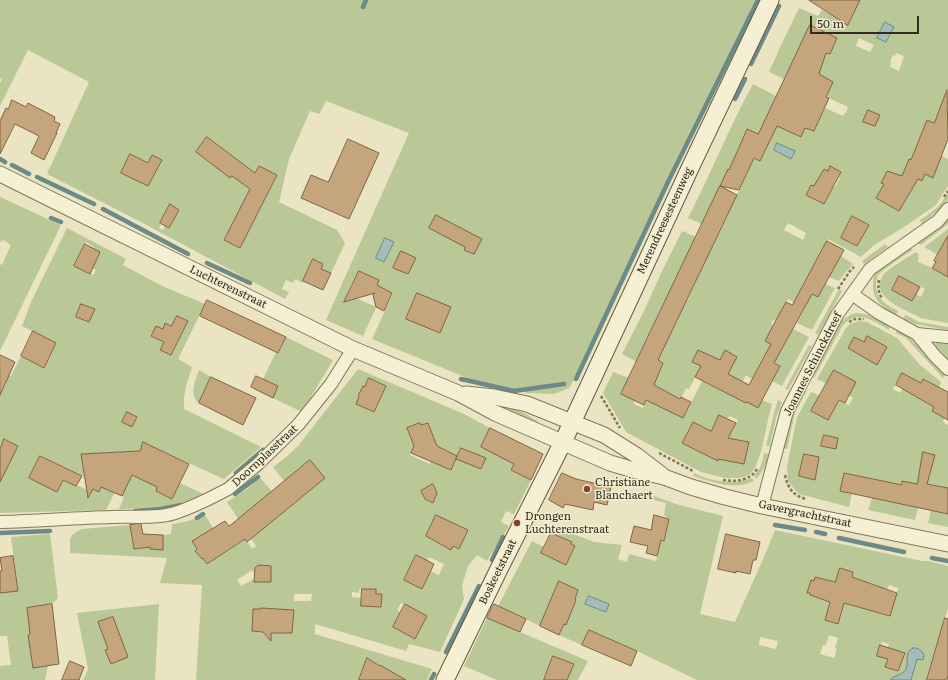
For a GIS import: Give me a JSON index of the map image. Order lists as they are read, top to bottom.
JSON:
{
  "streets": {
    "main road": ["Merendreesesteenweg", "Boskeetstraat"],
    "street": [
      "Luchterenstraat",
      "Joannes Schinckdreef",
      "Doornplasstraat",
      "Gavergrachtstraat"
    ]
  },
  "crossings": [
    ["Merendreesesteenweg", "Luchterenstraat"],
    ["Merendreesesteenweg", "Gavergrachtstraat"],
    ["Merendreesesteenweg", "Boskeetstraat"],
    ["Luchterenstraat", "Doornplasstraat"],
    ["Luchterenstraat", "Gavergrachtstraat"],
    ["Luchterenstraat", "Boskeetstraat"],
    ["Joannes Schinckdreef", "Gavergrachtstraat"],
    ["Gavergrachtstraat", "Boskeetstraat"]
  ],
  "places": ["Christiane Blanchaert", "Drongen Luchterenstraat"],
  "scale_bar": "50 m"
}
